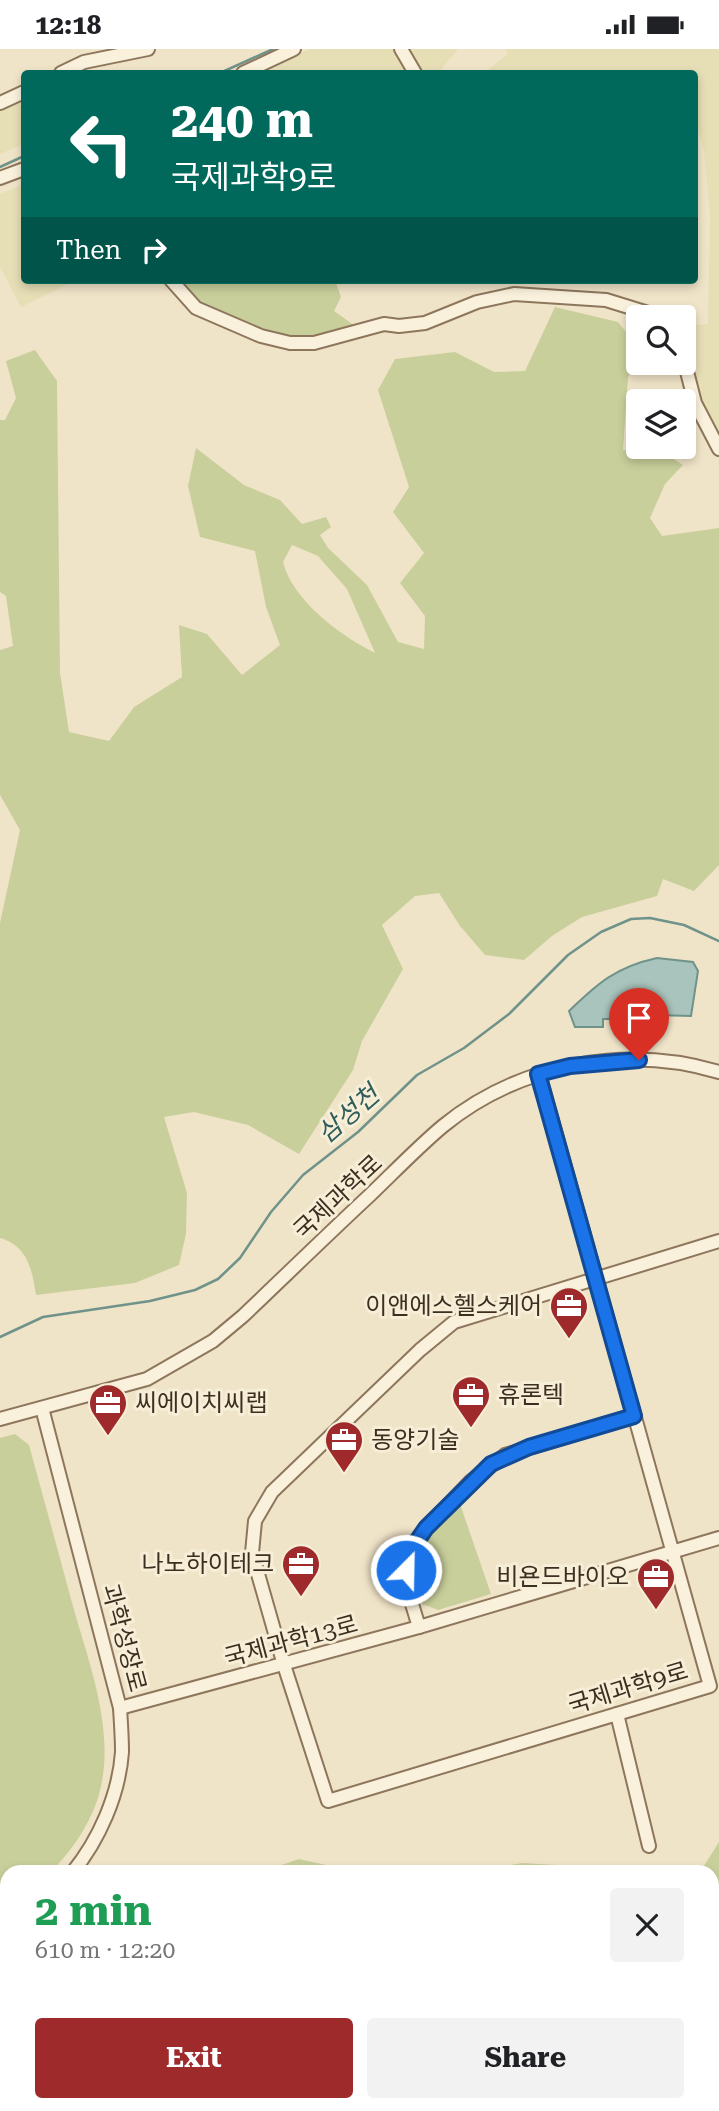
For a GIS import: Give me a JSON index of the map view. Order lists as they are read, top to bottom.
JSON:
{
  "streets": {
    "street": [
      "국제과학로",
      "과학성장로",
      "국제과학13로",
      "국제과학9로"
    ]
  },
  "crossings": [
    ["국제과학로", "과학성장로"],
    ["국제과학로", "국제과학9로"],
    ["과학성장로", "국제과학13로"],
    ["국제과학13로", "국제과학9로"]
  ],
  "water": ["삼성천"],
  "places": {
    "office": [
      "이앤에스헬스케어",
      "휴론텍",
      "씨에이치씨랩",
      "동양기술",
      "나노하이테크",
      "비욘드바이오"
    ]
  },
  "page": {
    "status": "12:18",
    "turn": ["240 m", "국제과학9로"],
    "then": "Then",
    "heading": ["2 min", "610 m · 12:20"],
    "buttons": ["Exit", "Share"]
  }
}
